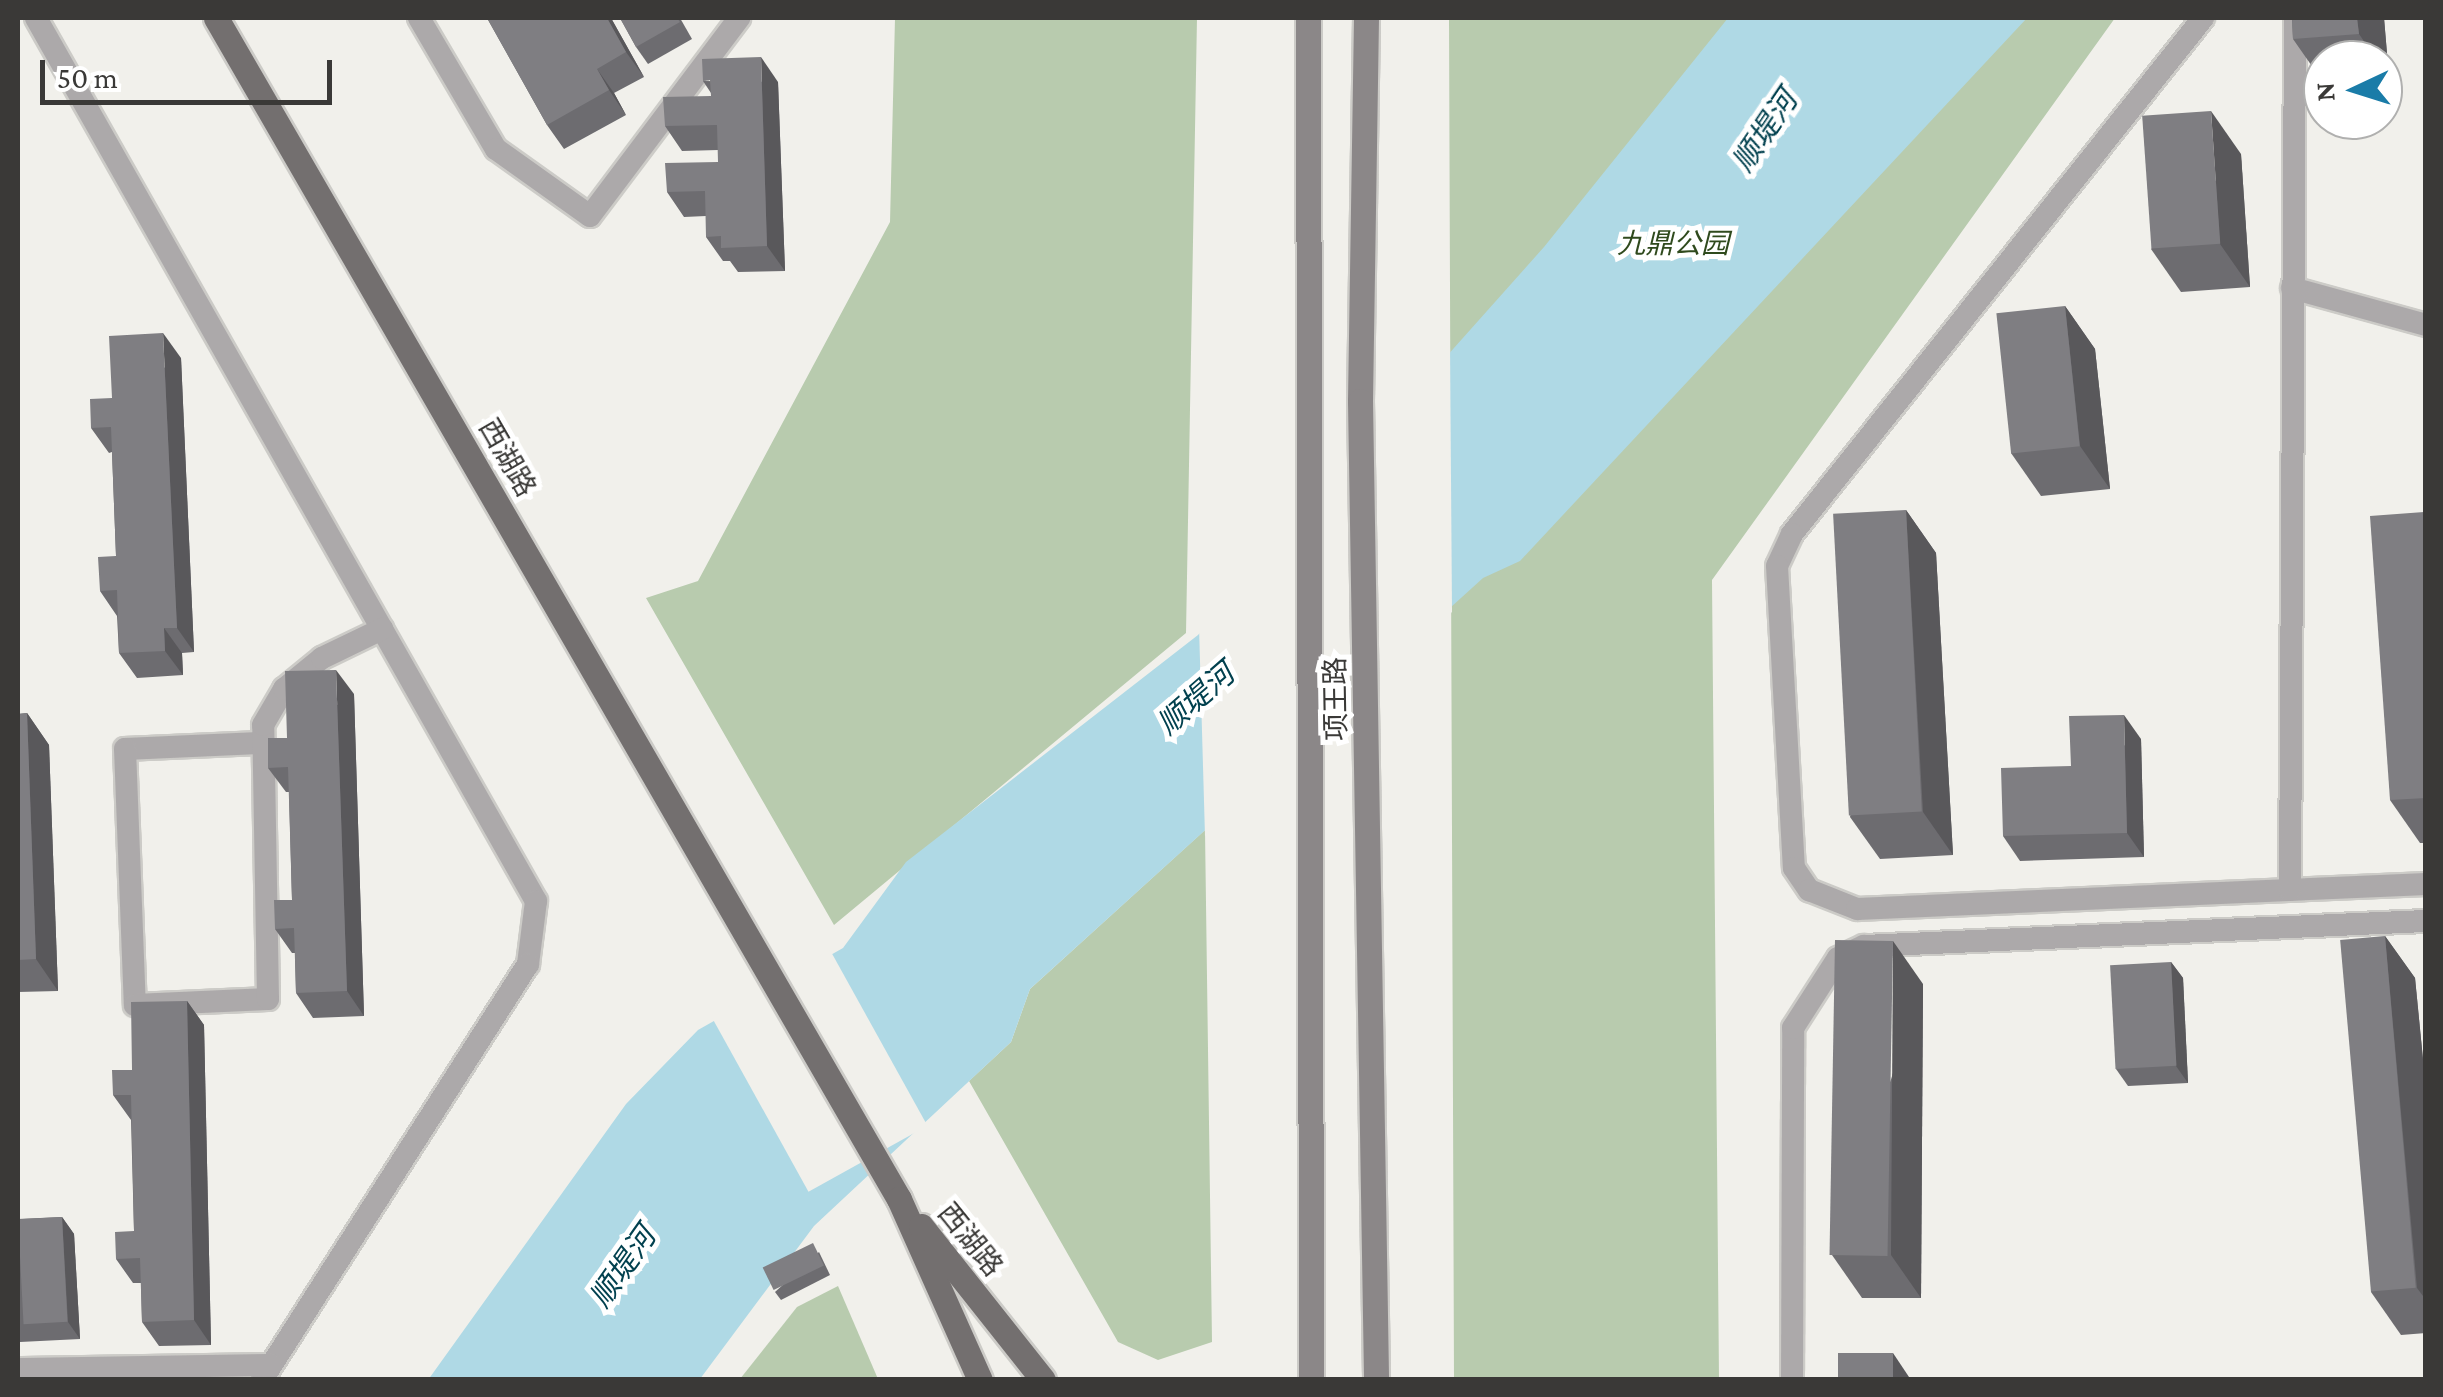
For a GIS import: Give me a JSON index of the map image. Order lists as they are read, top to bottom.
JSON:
{
  "streets": {
    "main road": ["西湖路", "项王路"]
  },
  "water": ["顺堤河"],
  "parks": ["九鼎公园"],
  "scale_bar": "50 m",
  "north": "left"
}
